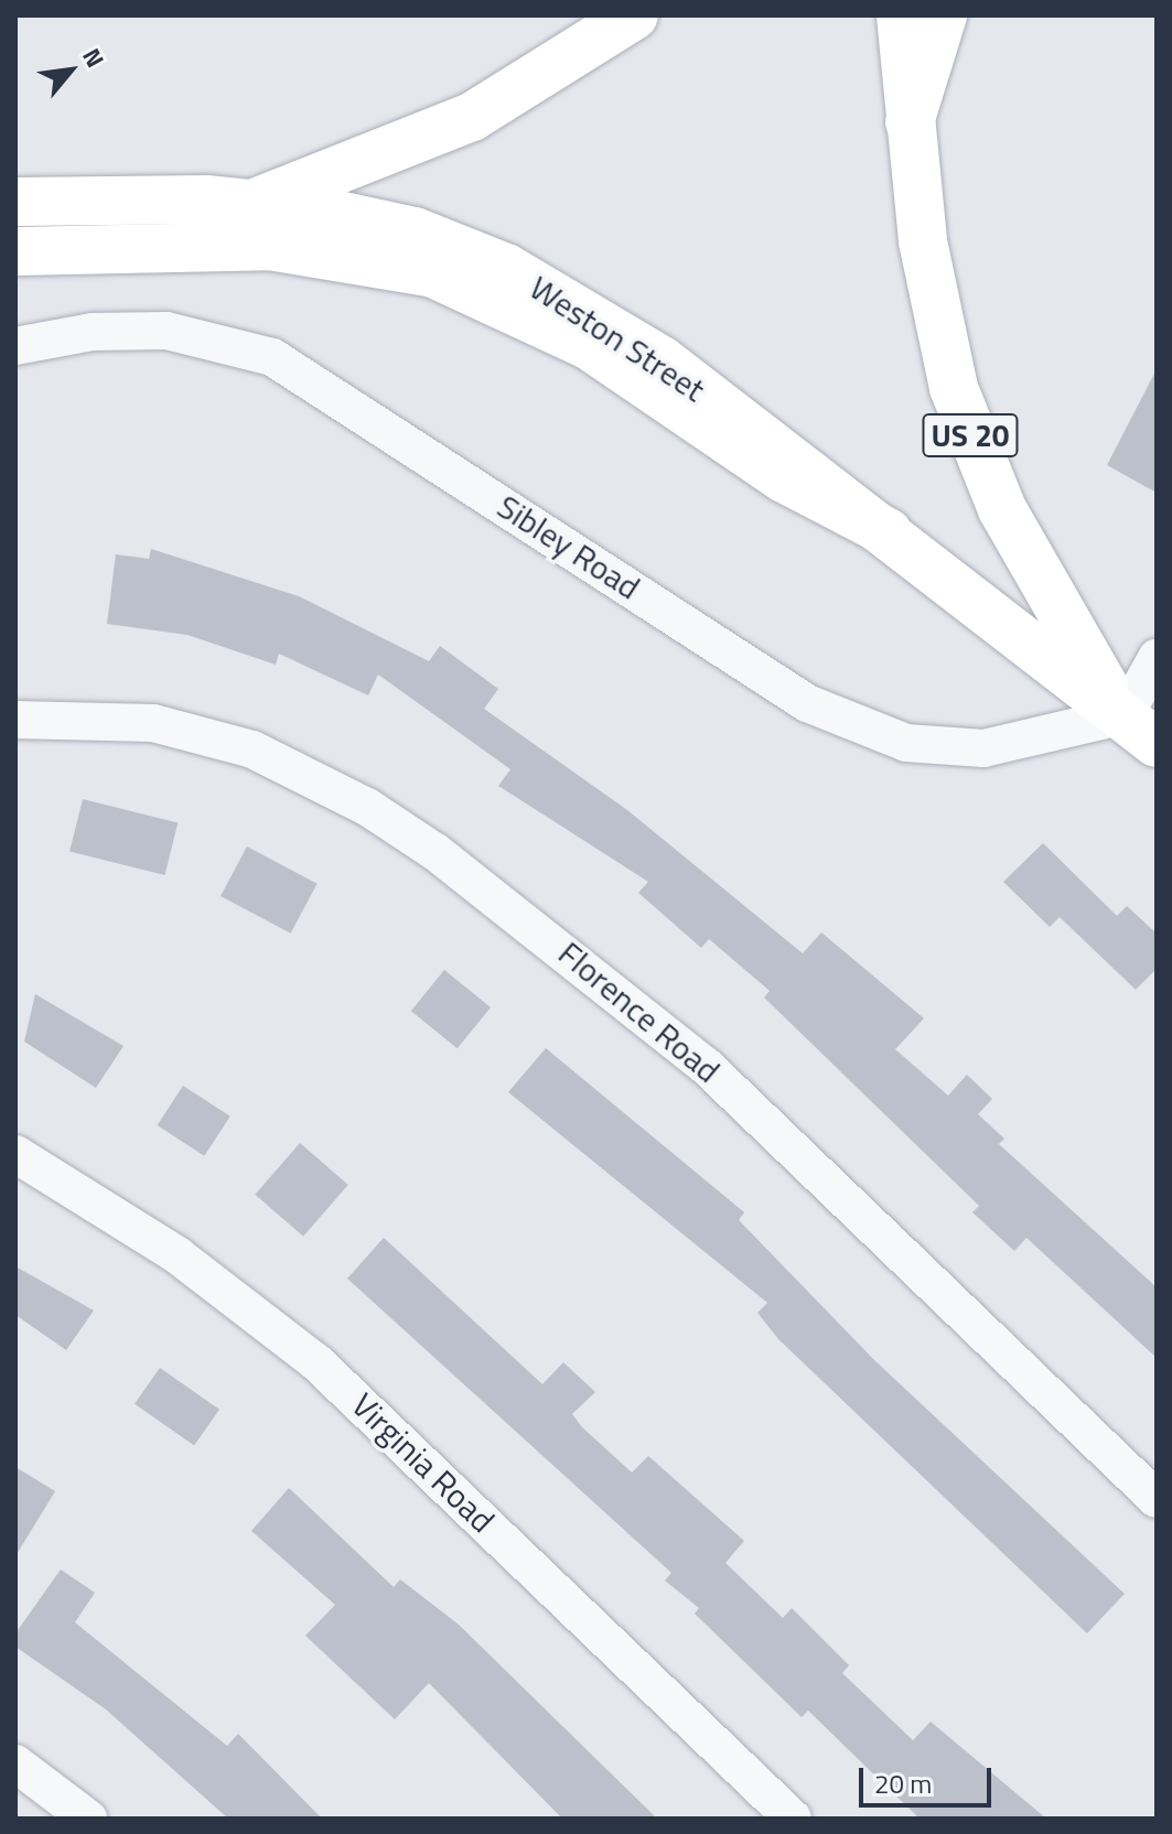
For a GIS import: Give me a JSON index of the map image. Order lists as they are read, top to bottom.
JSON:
{
  "streets": {
    "main road": ["Weston Street", "US 20"],
    "street": ["Sibley Road", "Florence Road", "Virginia Road"]
  },
  "crossings": [
    ["Weston Street", "US 20"],
    ["Weston Street", "Sibley Road"],
    ["US 20", "Sibley Road"]
  ],
  "scale_bar": "20 m",
  "north": "top right"
}
